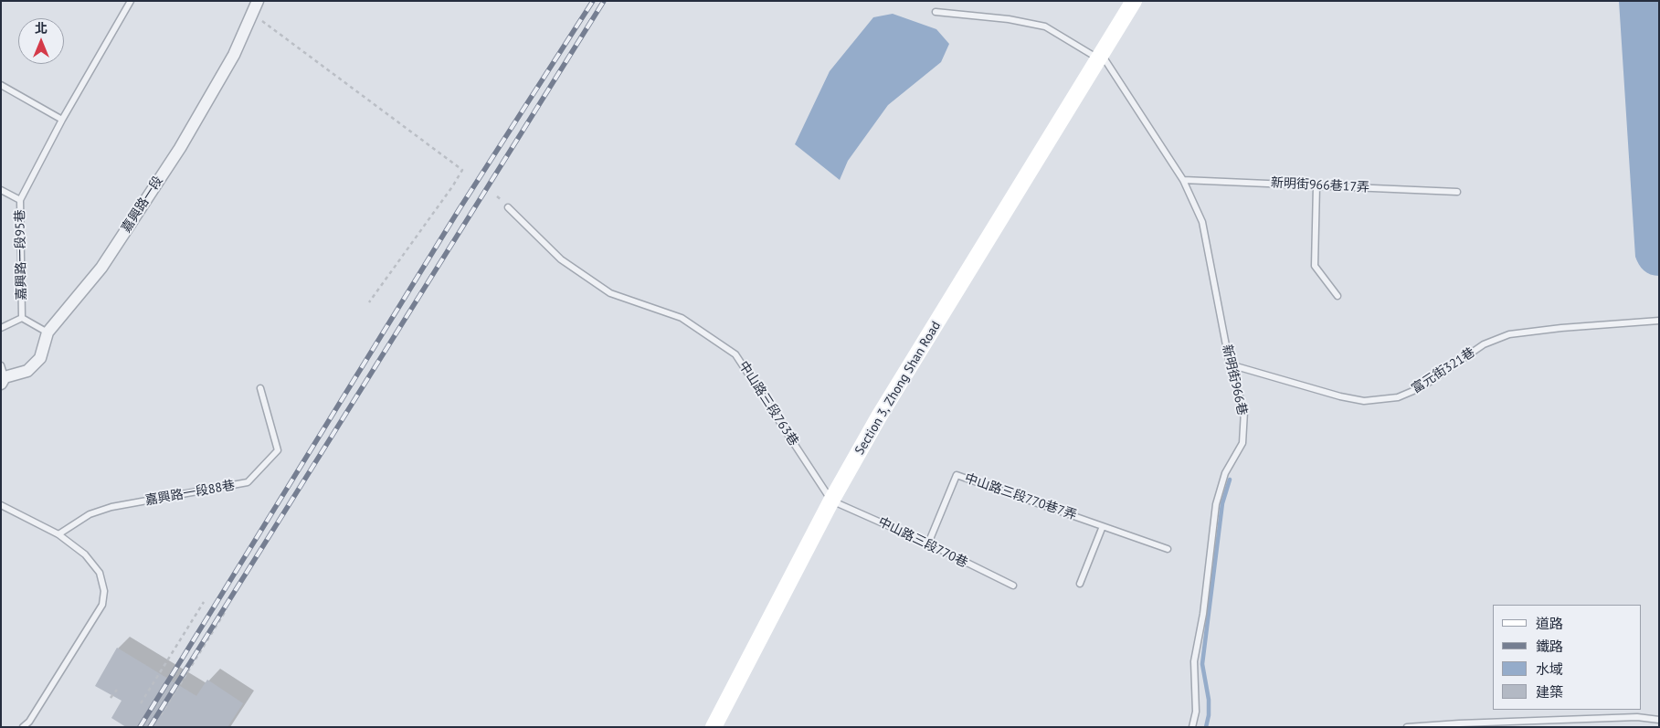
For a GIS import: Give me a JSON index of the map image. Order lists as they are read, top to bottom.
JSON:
{
  "streets": {
    "street": ["嘉興路一段", "Section 3, Zhong Shan Road"],
    "lane": [
      "新明街966巷17弄",
      "嘉興路一段95巷",
      "富元街321巷",
      "新明街966巷",
      "中山路三段763巷",
      "嘉興路一段88巷",
      "中山路三段770巷7弄",
      "中山路三段770巷"
    ]
  },
  "crossings": [
    ["新明街966巷17弄", "新明街966巷"],
    ["富元街321巷", "新明街966巷"],
    ["新明街966巷", "Section 3, Zhong Shan Road"],
    ["Section 3, Zhong Shan Road", "中山路三段763巷"],
    ["Section 3, Zhong Shan Road", "中山路三段770巷"],
    ["中山路三段763巷", "中山路三段770巷"],
    ["中山路三段770巷7弄", "中山路三段770巷"]
  ],
  "legend": [
    "道路",
    "鐵路",
    "水域",
    "建築"
  ],
  "north": "top"
}
